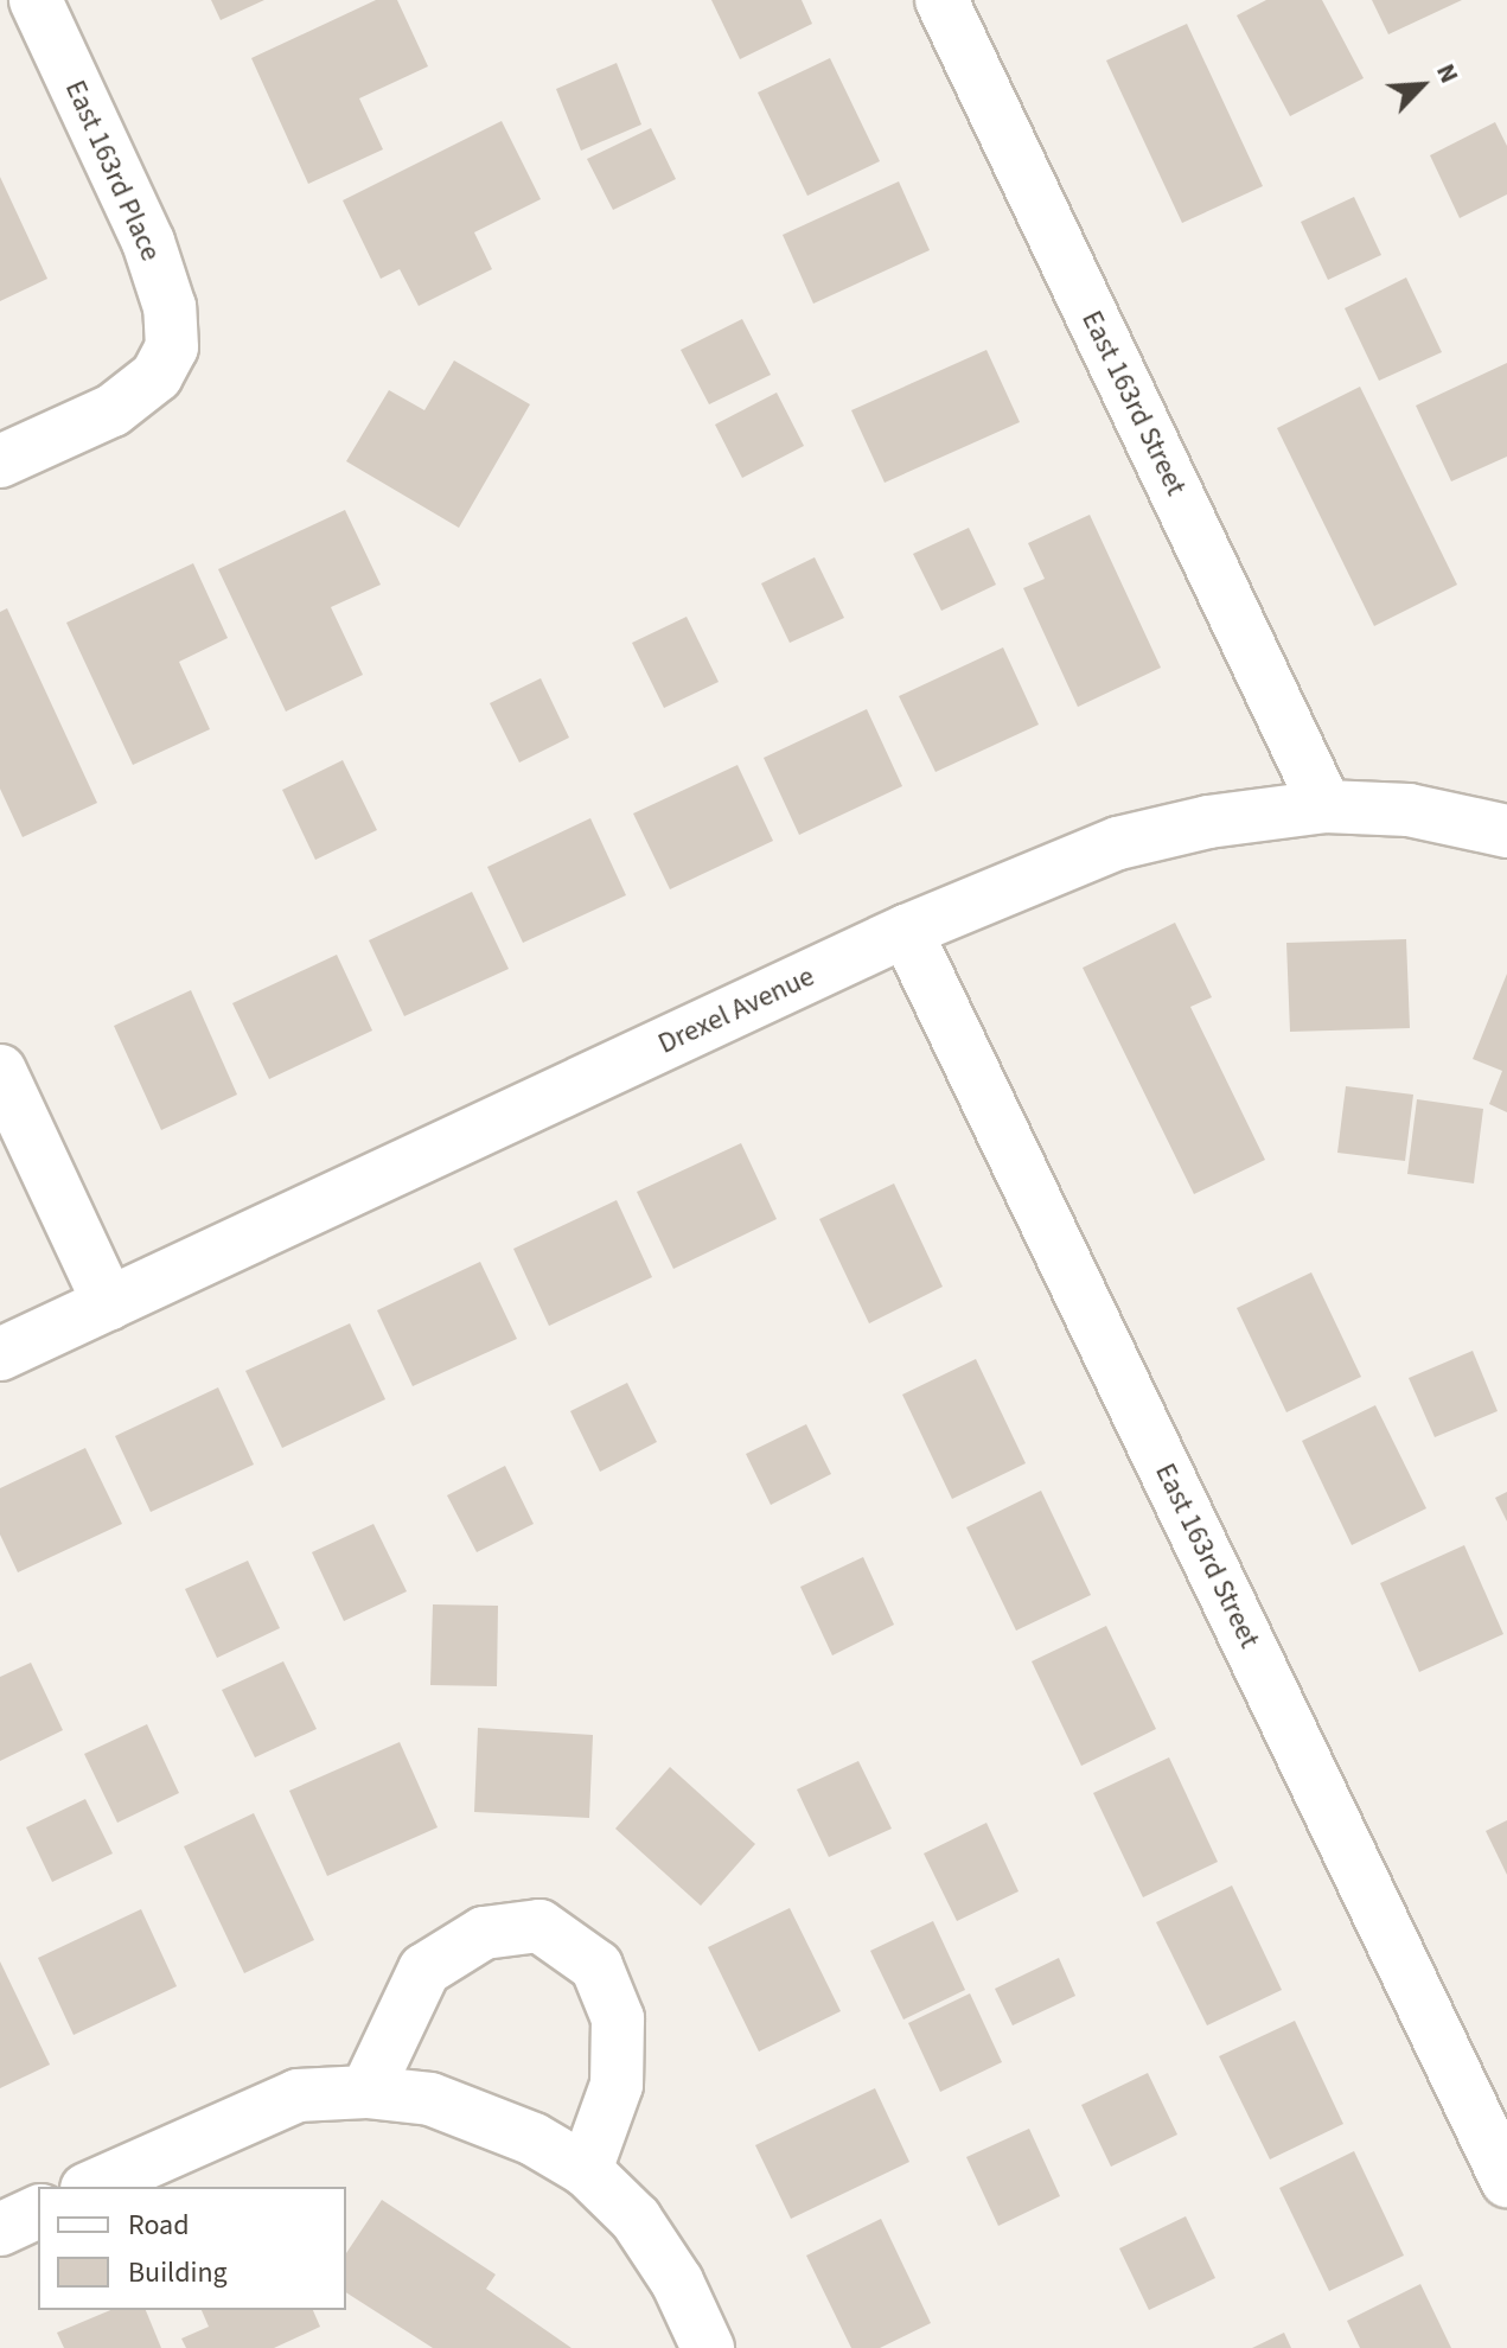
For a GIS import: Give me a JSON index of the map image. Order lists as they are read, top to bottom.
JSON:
{
  "streets": {
    "street": ["East 163rd Place", "East 163rd Street", "Drexel Avenue"]
  },
  "crossings": [
    ["East 163rd Street", "Drexel Avenue"]
  ],
  "legend": ["Road", "Building"],
  "north": "top right"
}
